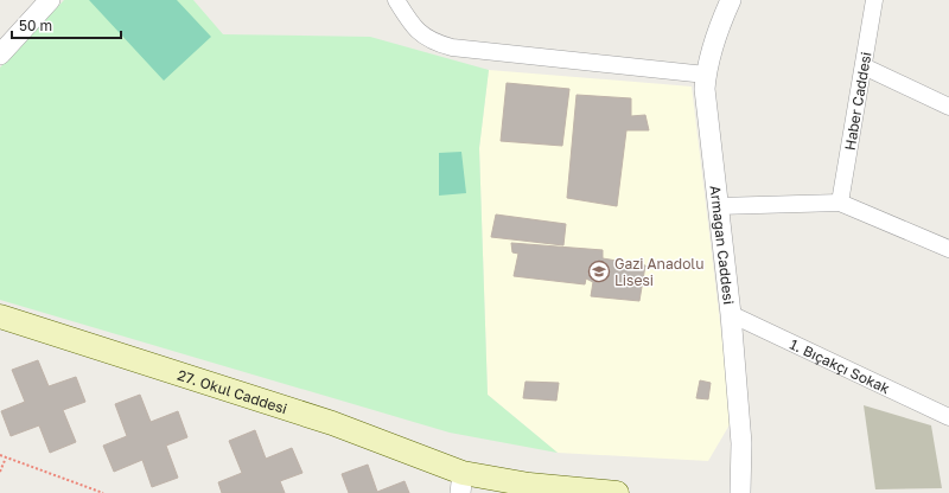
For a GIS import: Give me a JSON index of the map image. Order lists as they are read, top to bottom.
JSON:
{
  "streets": {
    "main road": ["27. Okul Caddesi"],
    "street": ["Haber Caddesi", "Armağan Caddesi", "1. Bıçakçı Sokak"]
  },
  "crossings": [
    ["Armağan Caddesi", "1. Bıçakçı Sokak"]
  ],
  "places": {
    "school or university": ["Gazi Anadolu Lisesi"]
  },
  "scale_bar": "50 m"
}
